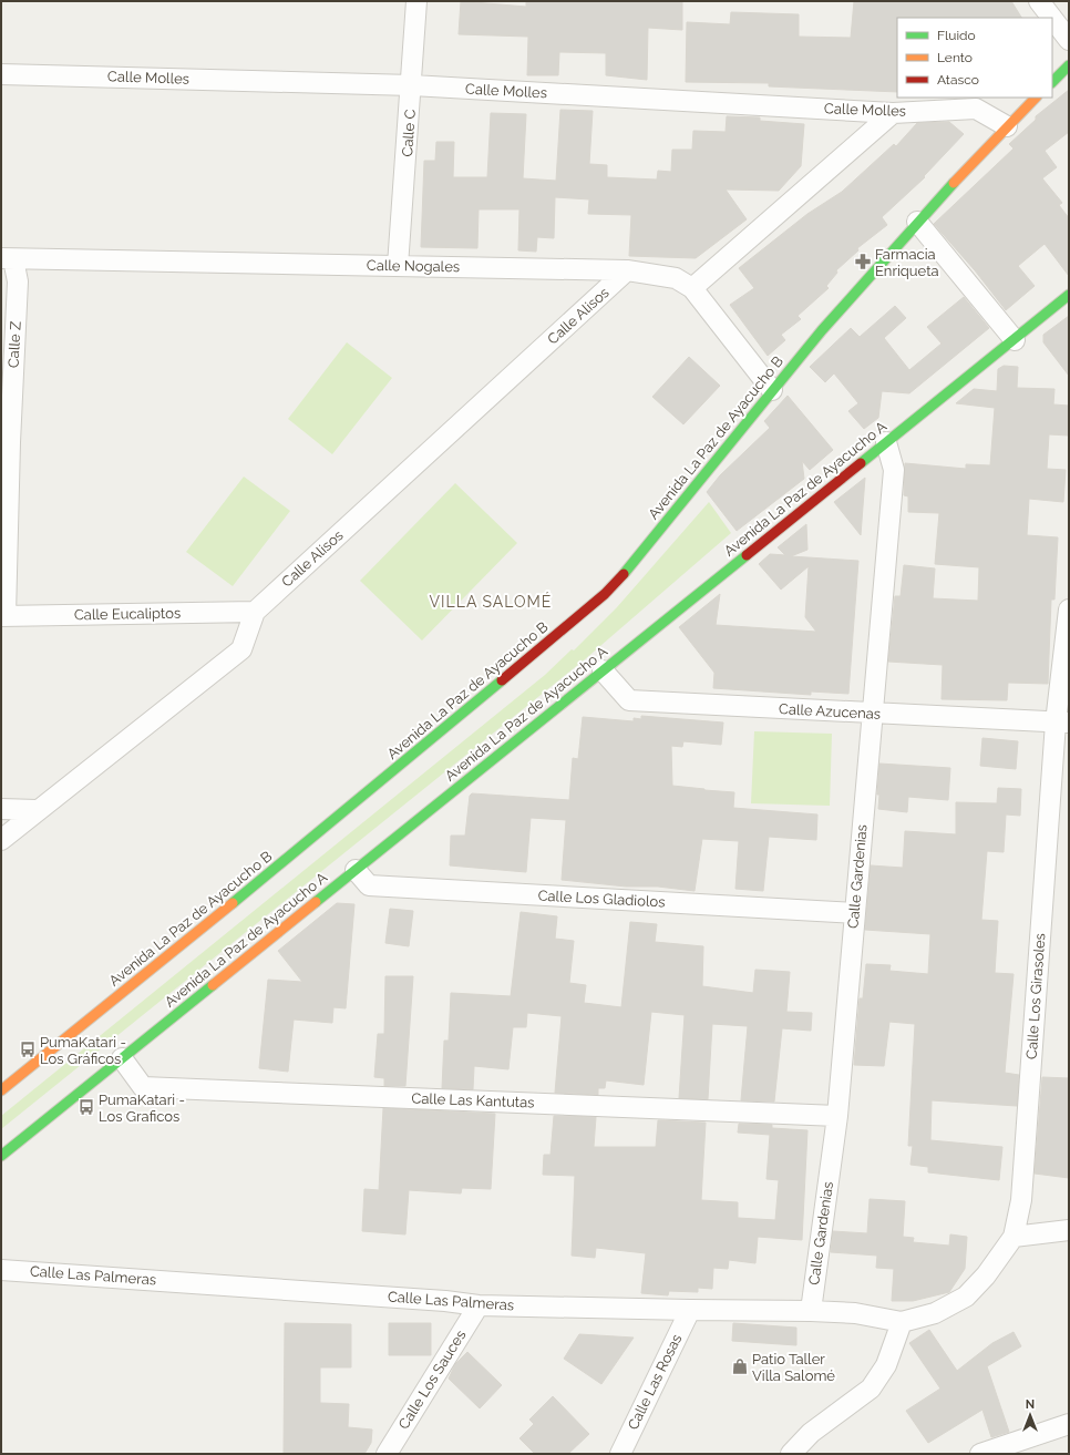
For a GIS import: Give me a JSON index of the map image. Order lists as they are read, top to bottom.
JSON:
{
  "streets": {
    "main road": ["Avenida La Paz de Ayacucho B", "Avenida La Paz de Ayacucho A"],
    "street": [
      "Calle Molles",
      "Calle C",
      "Calle Nogales",
      "Calle Alisos",
      "Calle Z",
      "Calle Eucaliptos",
      "Calle Azucenas",
      "Calle Gardenias",
      "Calle Los Gladiolos",
      "Calle Los Girasoles",
      "Calle Las Kantutas",
      "Calle Las Palmeras",
      "Calle Los Sauces",
      "Calle Las Rosas"
    ]
  },
  "crossings": [
    ["Calle Molles", "Calle C"],
    ["Calle Molles", "Avenida La Paz de Ayacucho B"],
    ["Calle C", "Calle Nogales"],
    ["Calle Nogales", "Calle Alisos"],
    ["Calle Nogales", "Calle Z"],
    ["Calle Nogales", "Avenida La Paz de Ayacucho B"],
    ["Calle Alisos", "Calle Eucaliptos"],
    ["Calle Z", "Calle Eucaliptos"],
    ["Avenida La Paz de Ayacucho A", "Calle Azucenas"],
    ["Avenida La Paz de Ayacucho A", "Calle Gardenias"],
    ["Avenida La Paz de Ayacucho A", "Calle Los Gladiolos"],
    ["Avenida La Paz de Ayacucho A", "Calle Las Kantutas"],
    ["Calle Azucenas", "Calle Gardenias"],
    ["Calle Azucenas", "Calle Los Girasoles"],
    ["Calle Gardenias", "Calle Los Gladiolos"],
    ["Calle Gardenias", "Calle Las Kantutas"],
    ["Calle Gardenias", "Calle Las Palmeras"],
    ["Calle Los Girasoles", "Calle Las Palmeras"],
    ["Calle Las Palmeras", "Calle Los Sauces"],
    ["Calle Las Palmeras", "Calle Las Rosas"]
  ],
  "districts": ["VILLA SALOMÉ"],
  "places": {
    "pharmacy": ["Farmacia Enriqueta"],
    "bus stop": ["PumaKatari - Los Gráficos", "PumaKatari - Los Graficos"],
    "shop": ["Patio Taller Villa Salomé"]
  },
  "legend": ["Fluido", "Lento", "Atasco"],
  "north": "top"
}
